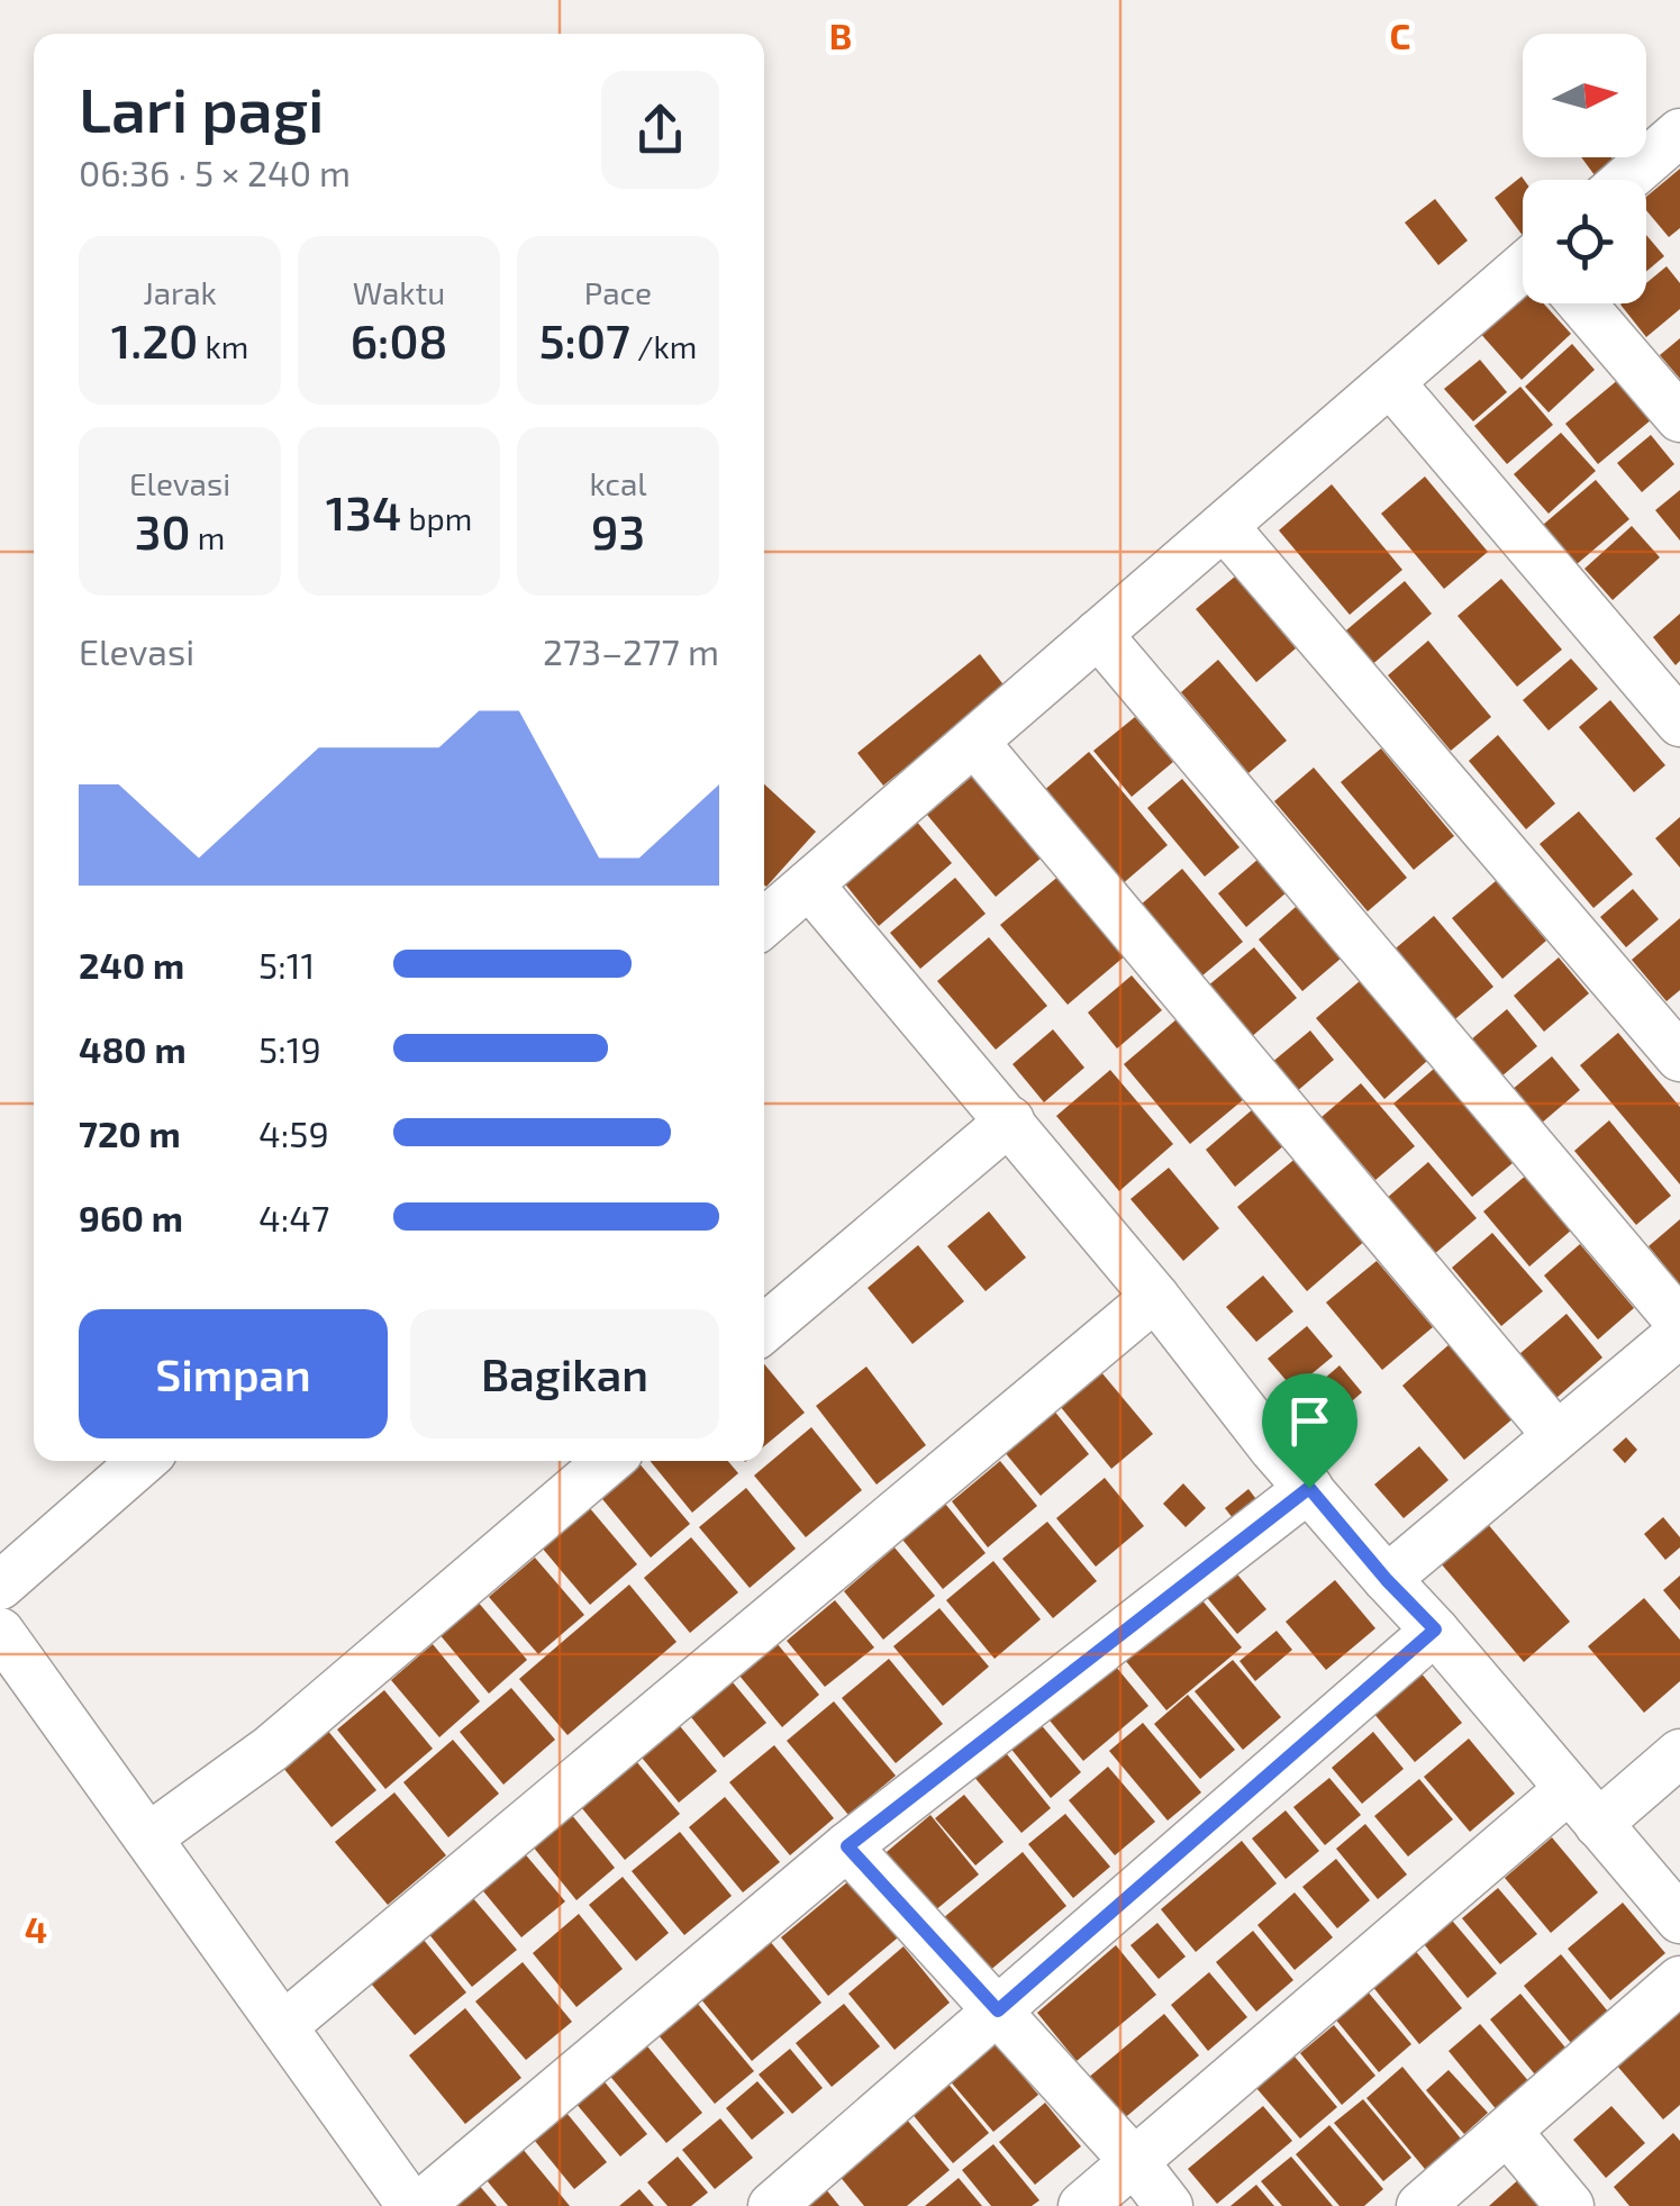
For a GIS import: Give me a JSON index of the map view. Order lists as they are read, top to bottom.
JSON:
{
  "north": "right",
  "page": {
    "heading": ["Lari pagi", "06:36 · 5 × 240 m"],
    "stats": [
      ["Jarak", "1.20 km"],
      ["Waktu", "6:08"],
      ["Pace", "5:07 /km"],
      ["Elevasi", "30 m"],
      ["134 bpm"],
      ["kcal", "93"]
    ],
    "chart": ["Elevasi", "273–277 m"],
    "list": [
      {
        "name": "240 m",
        "note": "5:11"
      },
      {
        "name": "480 m",
        "note": "5:19"
      },
      {
        "name": "720 m",
        "note": "4:59"
      },
      {
        "name": "960 m",
        "note": "4:47"
      }
    ],
    "buttons": ["Simpan", "Bagikan"]
  },
  "grid": {
    "columns": ["B", "C"],
    "rows": ["4"]
  }
}
